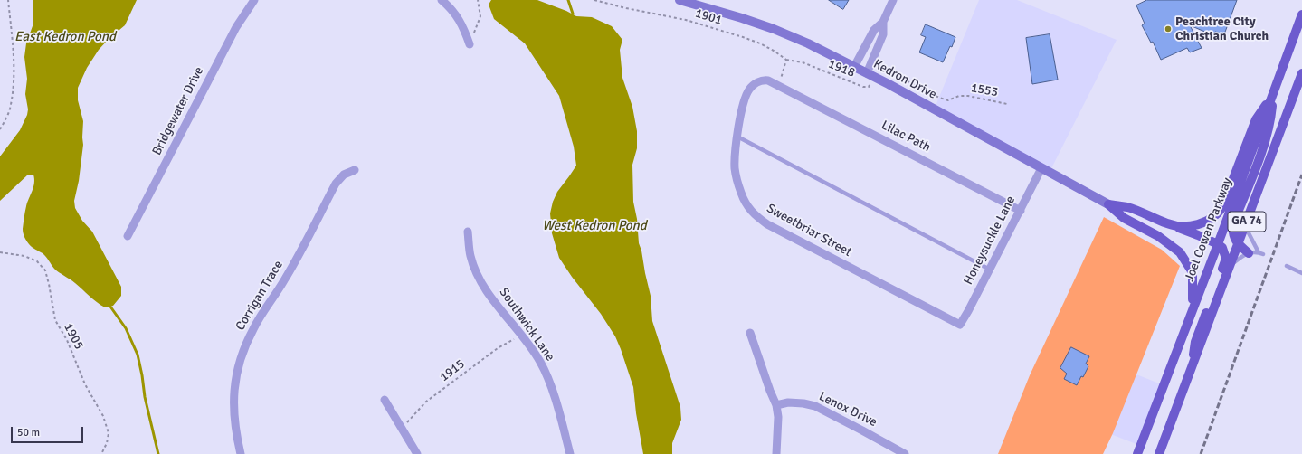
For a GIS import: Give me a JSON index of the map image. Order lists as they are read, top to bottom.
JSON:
{
  "streets": {
    "main road": ["GA 74", "Joel Cowan Parkway"],
    "street": [
      "Kedron Drive",
      "Bridgewater Drive",
      "Lilac Path",
      "Sweetbriar Street",
      "Honeysuckle Lane",
      "Corrigan Trace",
      "Southwick Lane",
      "Lenox Drive"
    ],
    "path": [
      "1901",
      "1918",
      "1553",
      "1905",
      "1915"
    ]
  },
  "crossings": [
    ["1901", "1918"],
    ["1918", "Kedron Drive"],
    ["1918", "1553"],
    ["Kedron Drive", "Honeysuckle Lane"],
    ["Lilac Path", "Sweetbriar Street"],
    ["Lilac Path", "Honeysuckle Lane"],
    ["Sweetbriar Street", "Honeysuckle Lane"],
    ["Southwick Lane", "1915"]
  ],
  "water": ["East Kedron Pond", "West Kedron Pond"],
  "places": ["Peachtree City Christian Church"],
  "scale_bar": "50 m"
}
